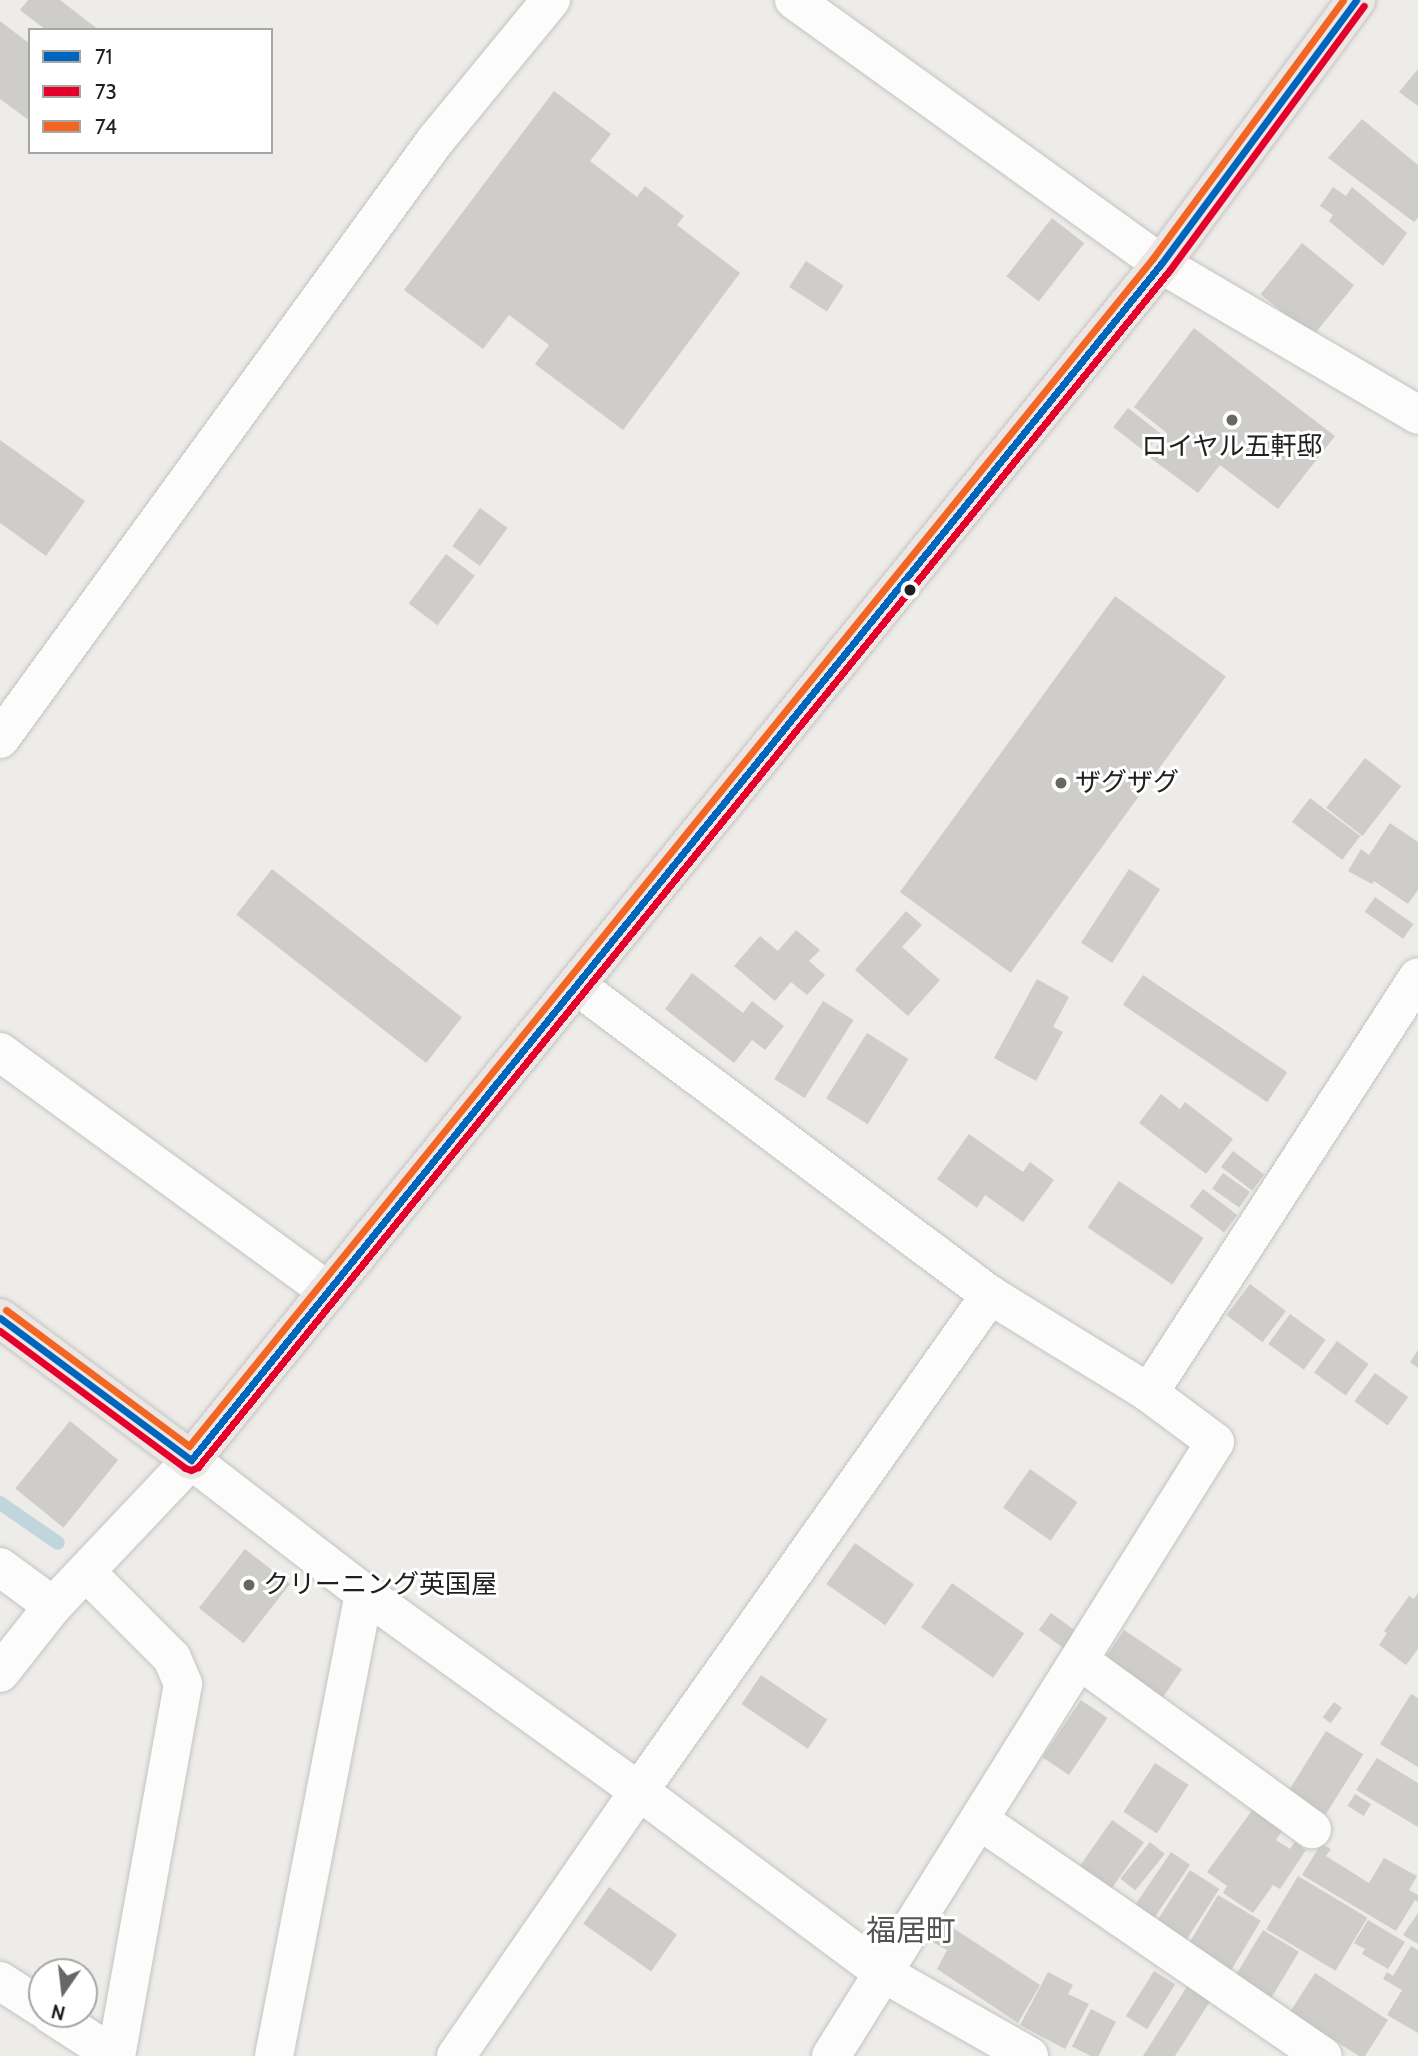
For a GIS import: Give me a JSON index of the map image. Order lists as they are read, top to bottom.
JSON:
{
  "districts": ["福居町"],
  "places": ["ロイヤル五軒邸", "ザグザグ", "クリーニング英国屋"],
  "lines": ["transit line 71", "transit line 74", "transit line 73"],
  "legend": ["71", "73", "74"],
  "north": "bottom"
}
